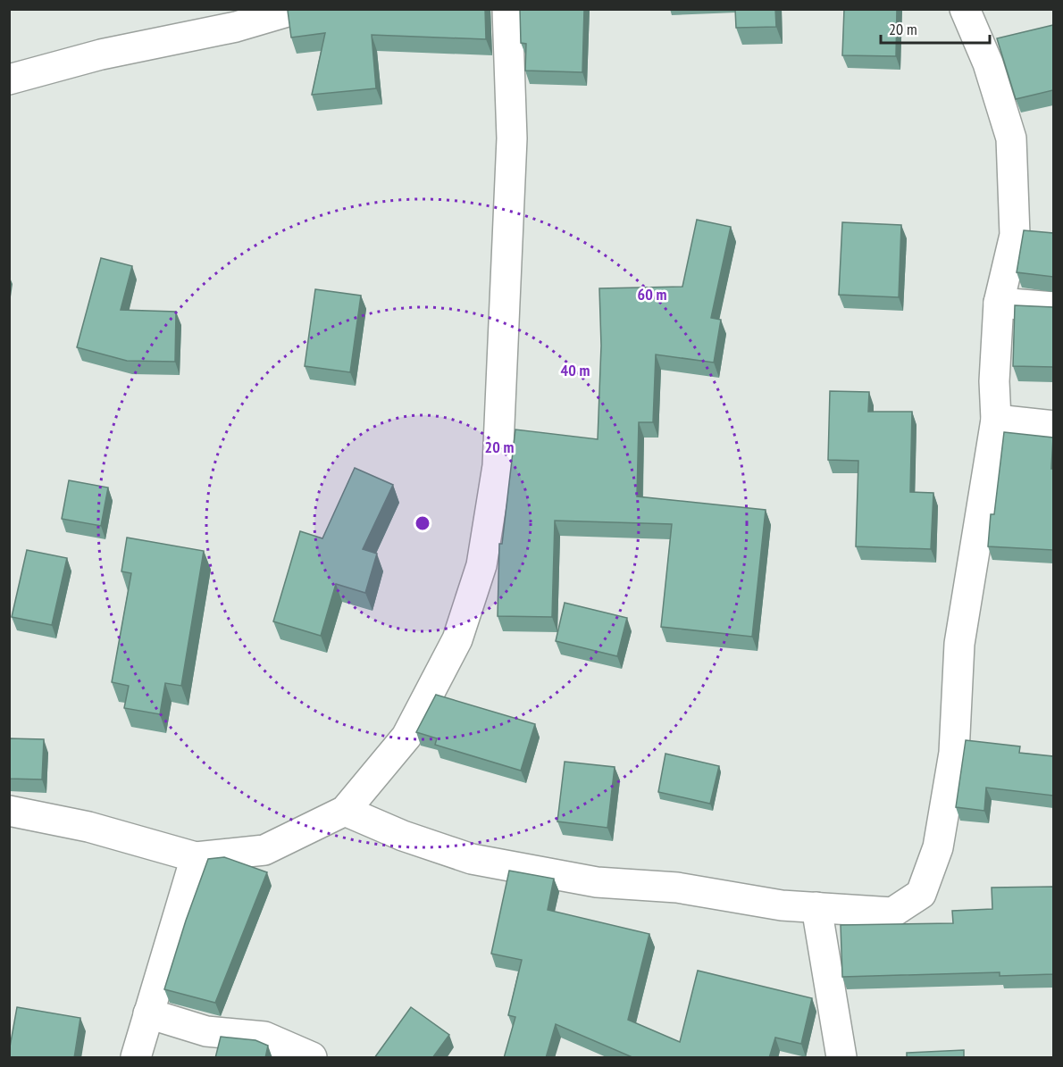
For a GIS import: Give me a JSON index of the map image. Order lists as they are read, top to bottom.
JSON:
{
  "scale_bar": "20 m",
  "rings": ["60 m", "40 m", "20 m"]
}
